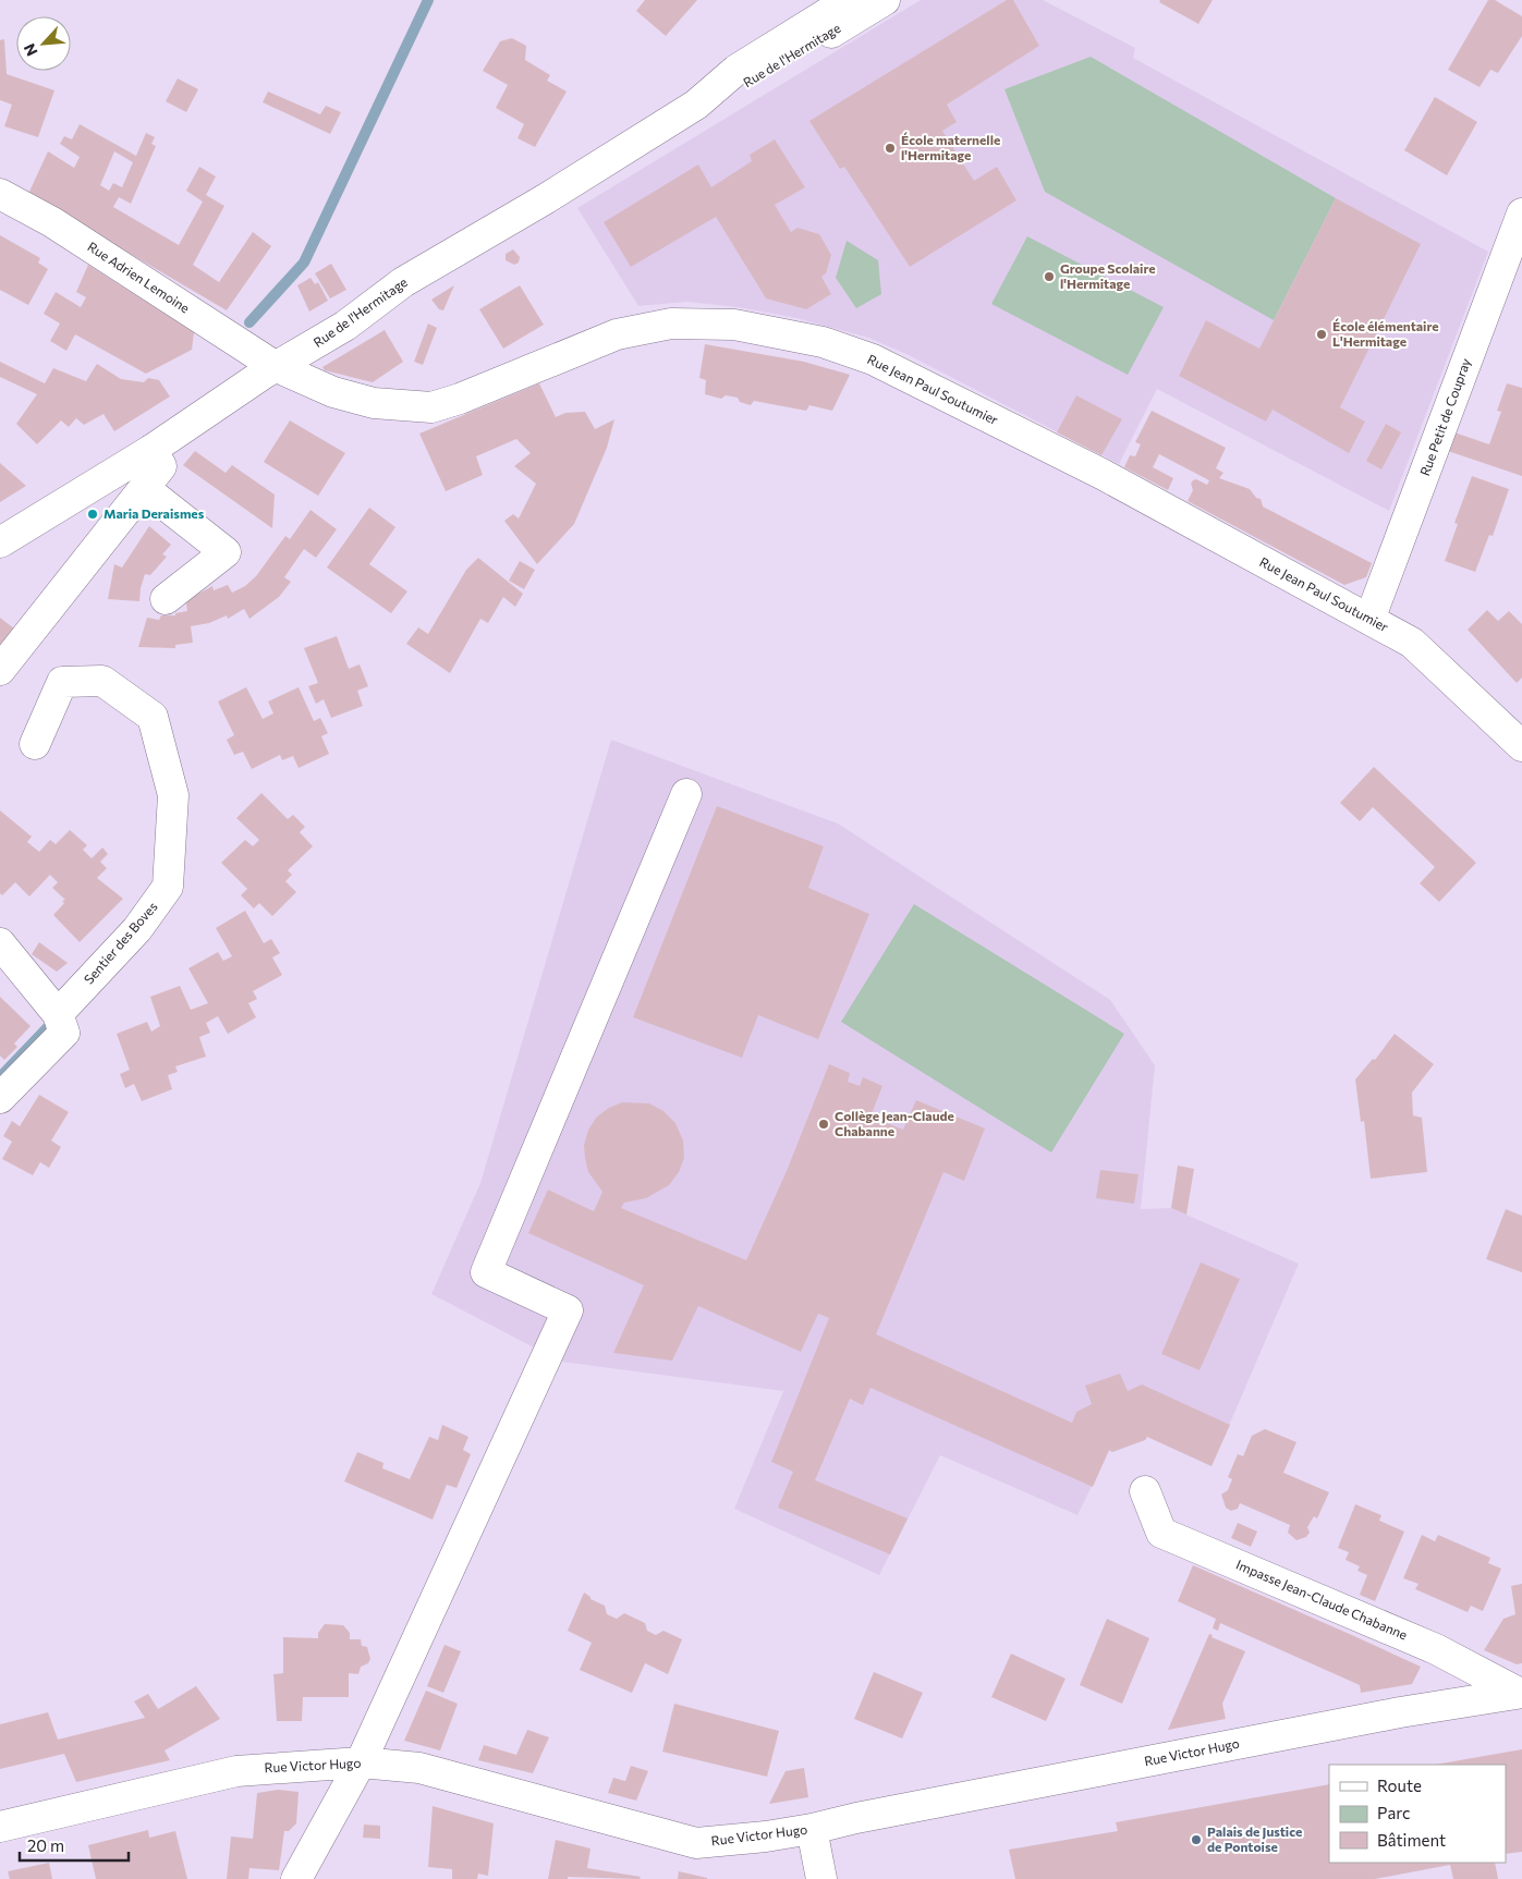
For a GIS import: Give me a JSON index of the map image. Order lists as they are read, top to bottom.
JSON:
{
  "streets": {
    "street": [
      "Rue de l'Hermitage",
      "Rue Adrien Lemoine",
      "Rue Jean Paul Soutumier",
      "Rue Petit de Coupray",
      "Sentier des Boves",
      "Impasse Jean-Claude Chabanne",
      "Rue Victor Hugo"
    ]
  },
  "crossings": [
    ["Rue de l'Hermitage", "Rue Adrien Lemoine"],
    ["Rue de l'Hermitage", "Rue Jean Paul Soutumier"],
    ["Rue Adrien Lemoine", "Rue Jean Paul Soutumier"],
    ["Rue Jean Paul Soutumier", "Rue Petit de Coupray"],
    ["Impasse Jean-Claude Chabanne", "Rue Victor Hugo"]
  ],
  "places": [
    "École maternelle l'Hermitage",
    "Groupe Scolaire l'Hermitage",
    "École élémentaire L'Hermitage",
    "Maria Deraismes",
    "Collège Jean-Claude Chabanne",
    "Palais de Justice de Pontoise"
  ],
  "legend": ["Route", "Parc", "Bâtiment"],
  "scale_bar": "20 m",
  "north": "bottom left"
}
